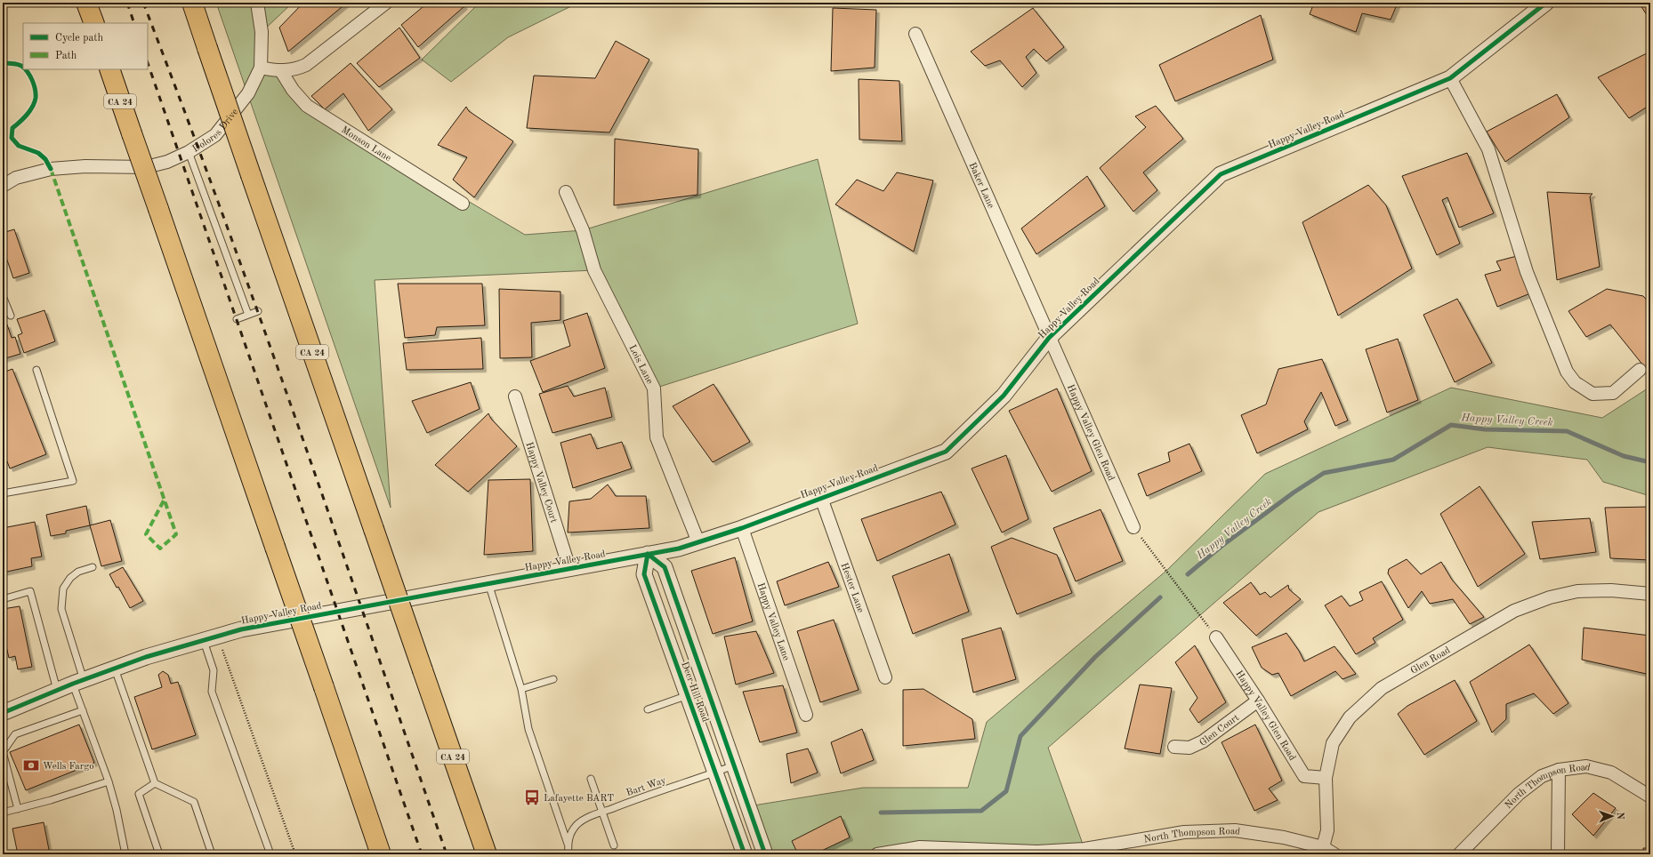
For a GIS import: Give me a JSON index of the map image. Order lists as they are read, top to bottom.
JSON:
{
  "streets": {
    "highway": ["CA 24"],
    "street": [
      "Dolores Drive",
      "Happy Valley Road",
      "Monson Lane",
      "Baker Lane",
      "Lois Lane",
      "Happy Valley Glen Road",
      "Happy Valley Court",
      "Hester Lane",
      "Happy Valley Lane",
      "Glen Road",
      "Deer Hill Road",
      "Glen Court",
      "North Thompson Road"
    ],
    "lane": ["Bart Way"]
  },
  "crossings": [
    ["Happy Valley Road", "Baker Lane"],
    ["Happy Valley Road", "Lois Lane"],
    ["Happy Valley Road", "Happy Valley Glen Road"],
    ["Happy Valley Road", "Happy Valley Court"],
    ["Happy Valley Road", "Hester Lane"],
    ["Happy Valley Road", "Happy Valley Lane"],
    ["Happy Valley Road", "Deer Hill Road"],
    ["Baker Lane", "Happy Valley Glen Road"],
    ["Happy Valley Glen Road", "Glen Road"],
    ["Happy Valley Glen Road", "Glen Court"],
    ["Glen Road", "North Thompson Road"],
    ["Deer Hill Road", "Bart Way"]
  ],
  "water": ["Happy Valley Creek"],
  "places": {
    "bank": ["Wells Fargo"],
    "bus stop": ["Lafayette BART"]
  },
  "legend": ["Cycle path", "Path"],
  "north": "right"
}
